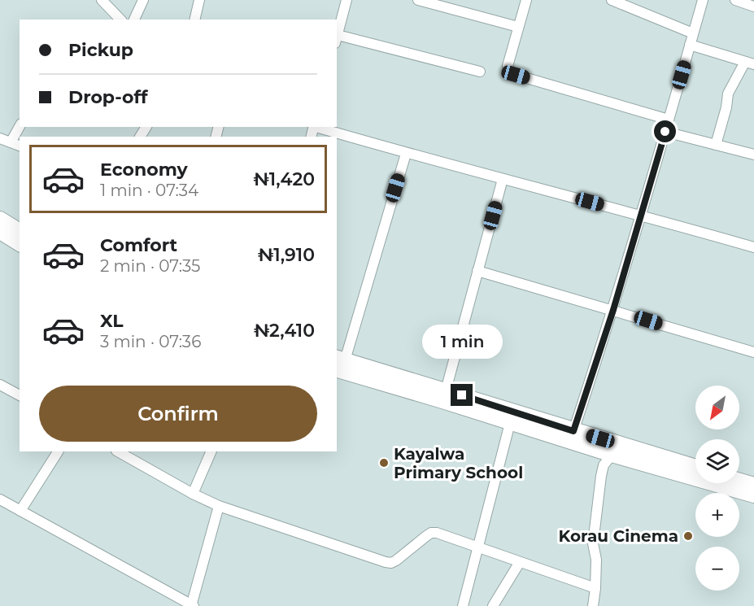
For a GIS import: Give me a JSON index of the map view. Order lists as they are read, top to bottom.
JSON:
{
  "places": ["Kayalwa Primary School", "Korau Cinema"],
  "north": "bottom left",
  "page": {
    "banner": ["Pickup", "Drop-off"],
    "list": [
      {
        "name": "Economy",
        "note": "1 min · 07:34",
        "value": "₦1,420"
      },
      {
        "name": "Comfort",
        "note": "2 min · 07:35",
        "value": "₦1,910"
      },
      {
        "name": "XL",
        "note": "3 min · 07:36",
        "value": "₦2,410"
      }
    ],
    "bubble": "1 min",
    "buttons": "Confirm",
    "map_buttons": ["+", "−"]
  }
}
